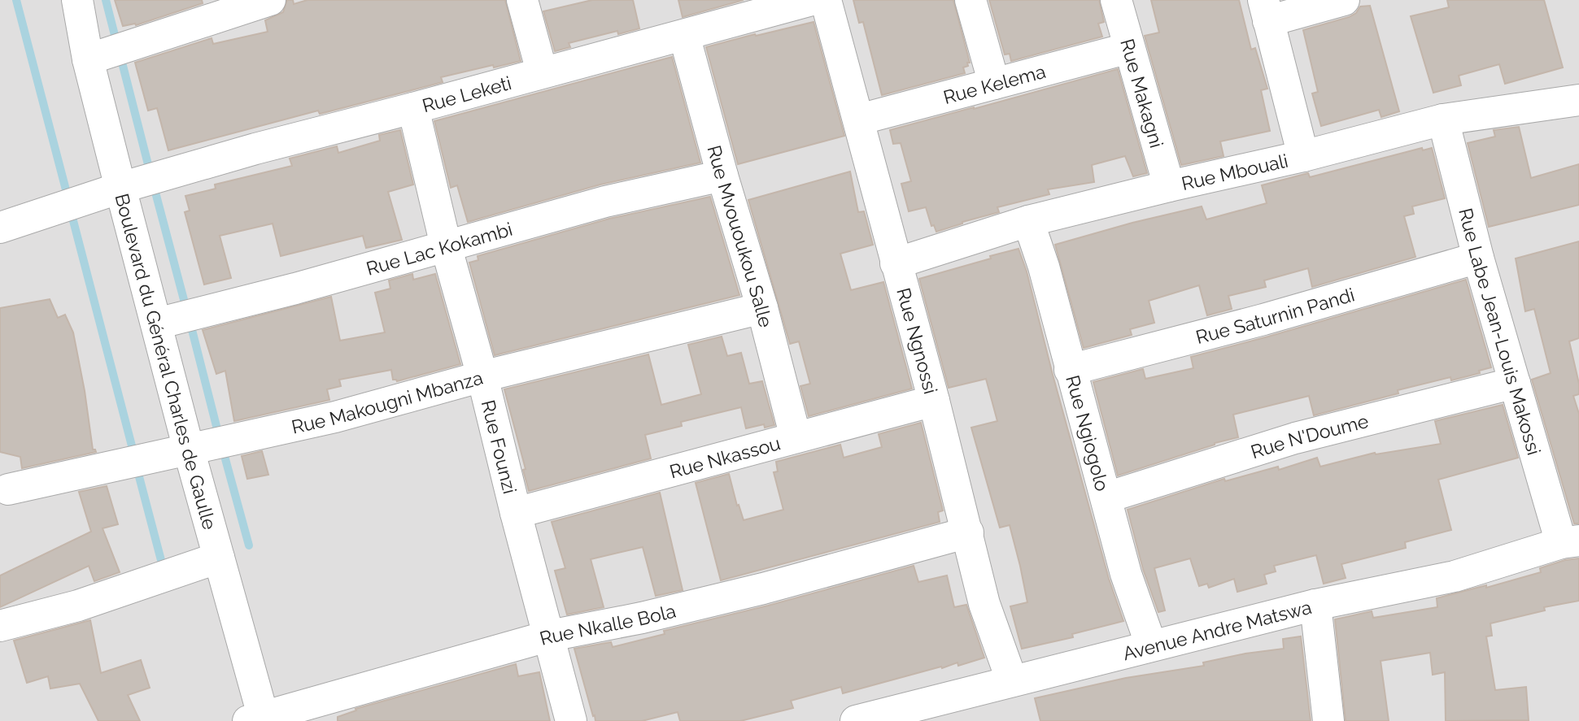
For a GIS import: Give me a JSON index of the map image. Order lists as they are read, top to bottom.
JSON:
{
  "streets": {
    "street": [
      "Rue Kelema",
      "Rue Makagni",
      "Rue Leketi",
      "Rue Mbouali",
      "Rue Mvououkou Salle",
      "Rue Lac Kokambi",
      "Rue Saturnin Pandi",
      "Rue Labe Jean-Louis Makossi",
      "Rue Ngnossi",
      "Boulevard du Général Charles de Gaulle",
      "Rue Makougni Mbanza",
      "Rue Ngiogolo",
      "Rue N'Doume",
      "Rue Founzi",
      "Rue Nkassou",
      "Rue Nkalle Bola",
      "Avenue Andre Matswa"
    ]
  },
  "crossings": [
    ["Rue Kelema", "Rue Makagni"],
    ["Rue Kelema", "Rue Ngnossi"],
    ["Rue Makagni", "Rue Mbouali"],
    ["Rue Leketi", "Rue Mvououkou Salle"],
    ["Rue Leketi", "Boulevard du Général Charles de Gaulle"],
    ["Rue Leketi", "Rue Founzi"],
    ["Rue Mbouali", "Rue Labe Jean-Louis Makossi"],
    ["Rue Mbouali", "Rue Ngnossi"],
    ["Rue Mbouali", "Rue Ngiogolo"],
    ["Rue Mvououkou Salle", "Rue Lac Kokambi"],
    ["Rue Mvououkou Salle", "Rue Makougni Mbanza"],
    ["Rue Mvououkou Salle", "Rue Nkassou"],
    ["Rue Lac Kokambi", "Boulevard du Général Charles de Gaulle"],
    ["Rue Lac Kokambi", "Rue Founzi"],
    ["Rue Saturnin Pandi", "Rue Labe Jean-Louis Makossi"],
    ["Rue Saturnin Pandi", "Rue Ngiogolo"],
    ["Rue Labe Jean-Louis Makossi", "Rue N'Doume"],
    ["Rue Labe Jean-Louis Makossi", "Avenue Andre Matswa"],
    ["Rue Ngnossi", "Rue Nkassou"],
    ["Rue Ngnossi", "Rue Nkalle Bola"],
    ["Rue Ngnossi", "Avenue Andre Matswa"],
    ["Boulevard du Général Charles de Gaulle", "Rue Makougni Mbanza"],
    ["Boulevard du Général Charles de Gaulle", "Rue Nkalle Bola"],
    ["Rue Makougni Mbanza", "Rue Founzi"],
    ["Rue Ngiogolo", "Rue N'Doume"],
    ["Rue Ngiogolo", "Avenue Andre Matswa"],
    ["Rue Founzi", "Rue Nkassou"],
    ["Rue Founzi", "Rue Nkalle Bola"]
  ]
}
